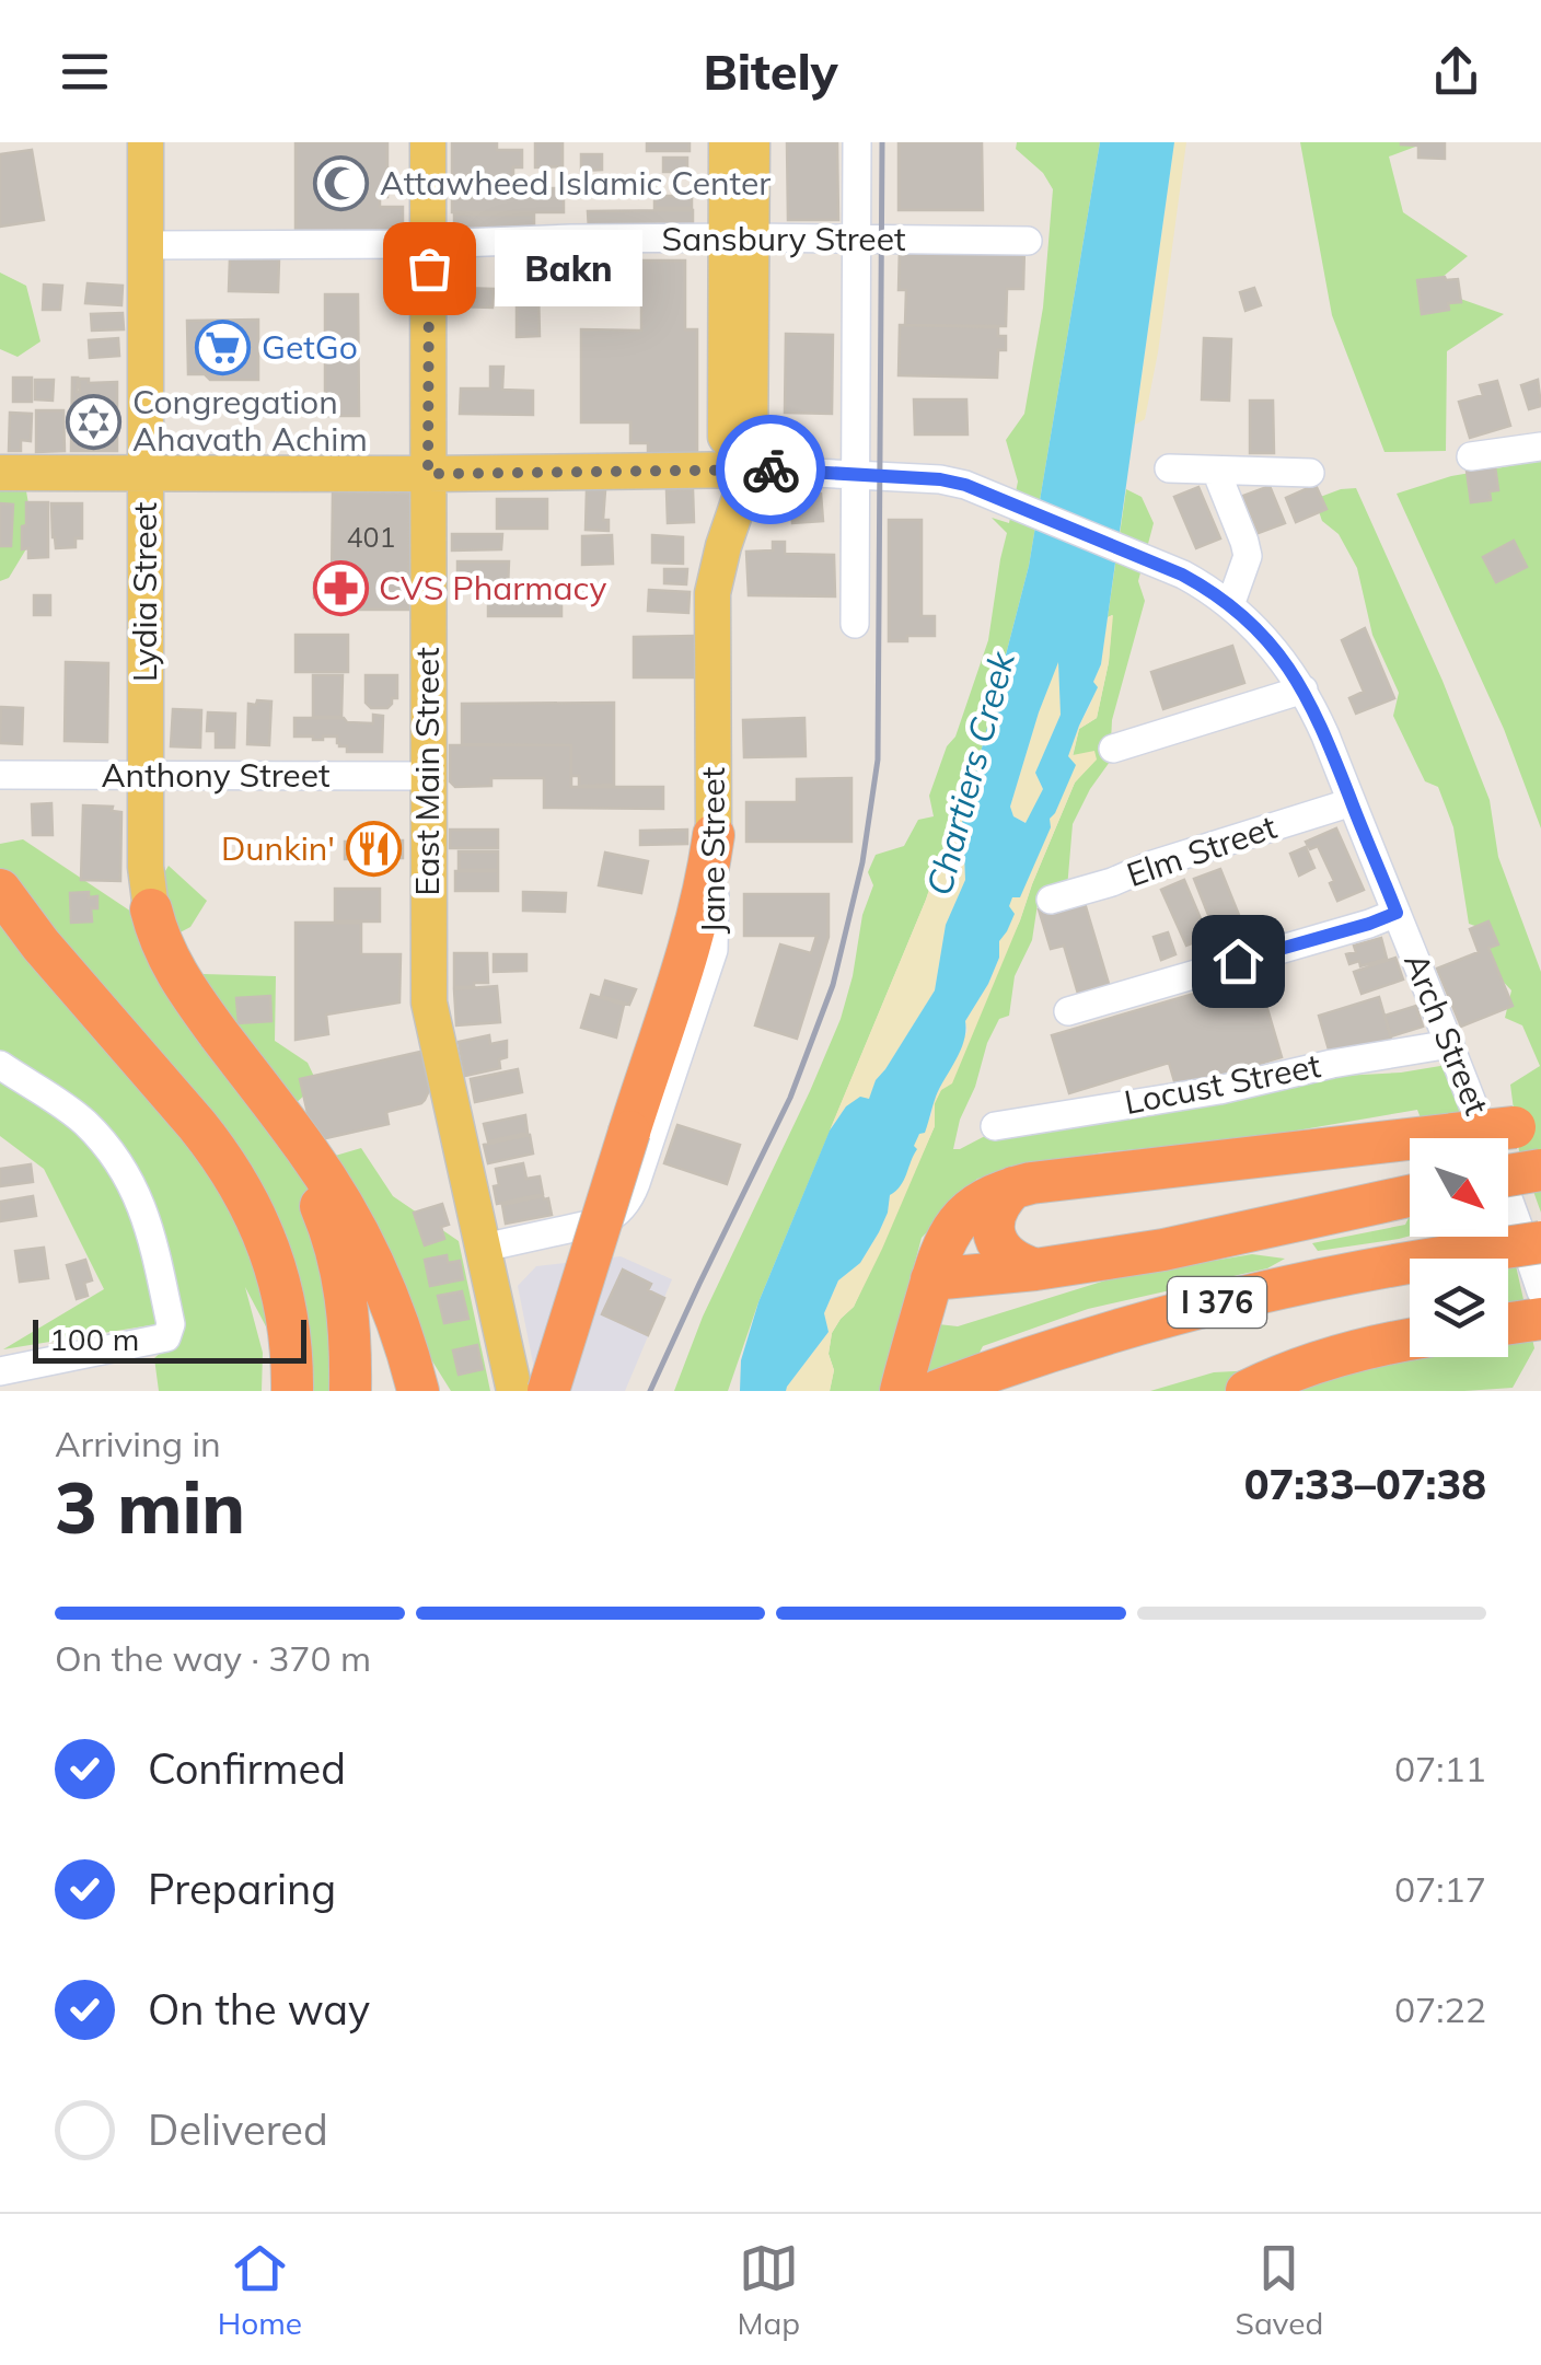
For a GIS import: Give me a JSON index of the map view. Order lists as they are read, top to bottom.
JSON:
{
  "streets": {
    "highway": ["I 376"],
    "main road": ["Lydia Street", "East Main Street", "Jane Street"],
    "street": [
      "Sansbury Street",
      "Anthony Street",
      "Elm Street",
      "Arch Street",
      "Locust Street"
    ]
  },
  "crossings": [
    ["Sansbury Street", "Lydia Street"],
    ["Sansbury Street", "East Main Street"],
    ["Sansbury Street", "Jane Street"],
    ["Lydia Street", "Anthony Street"],
    ["East Main Street", "Anthony Street"],
    ["East Main Street", "Jane Street"],
    ["Jane Street", "Arch Street"],
    ["Elm Street", "Arch Street"],
    ["Arch Street", "Locust Street"]
  ],
  "water": ["Chartiers Creek"],
  "places": {
    "mosque": ["Attawheed Islamic Center"],
    "other": ["Bakn"],
    "supermarket": ["GetGo"],
    "synagogue": ["Congregation Ahavath Achim"],
    "pharmacy": ["CVS Pharmacy"],
    "restaurant": ["Dunkin'"]
  },
  "house_numbers": ["401"],
  "scale_bar": "100 m",
  "north": "bottom right",
  "page": {
    "header": "Bitely",
    "bubble": "Bakn",
    "scale": "100 m",
    "heading": ["3 min", "Arriving in", "07:33–07:38"],
    "bar": "On the way · 370 m",
    "list": [
      ["Confirmed", "07:11"],
      ["Preparing", "07:17"],
      ["On the way", "07:22"],
      "Delivered"
    ],
    "tabs": ["Home", "Map", "Saved"]
  }
}
